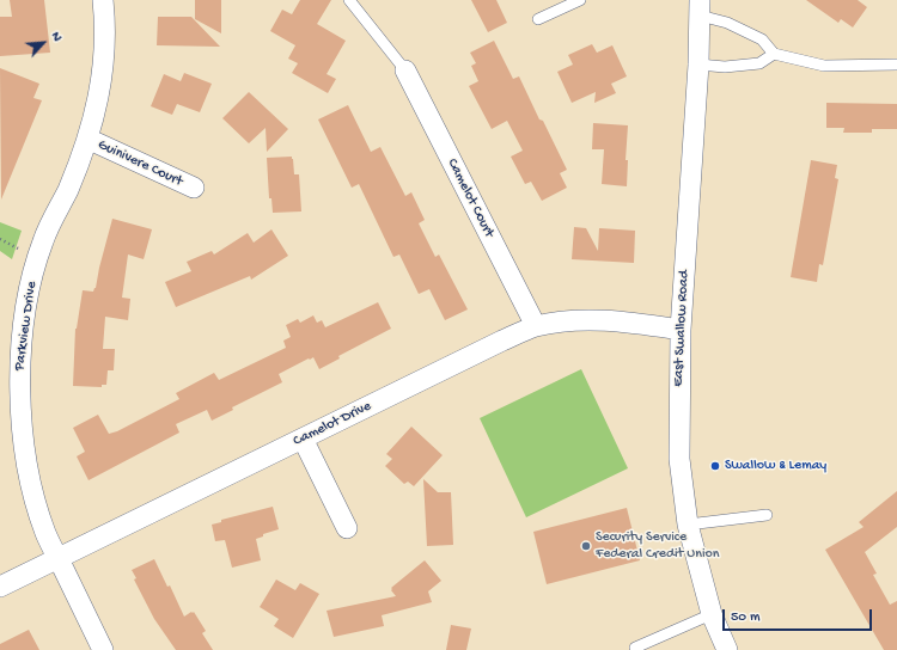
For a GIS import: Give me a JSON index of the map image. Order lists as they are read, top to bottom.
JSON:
{
  "streets": {
    "street": [
      "Guinivere Court",
      "Camelot Court",
      "Parkview Drive",
      "East Swallow Road",
      "Camelot Drive"
    ]
  },
  "crossings": [
    ["Guinivere Court", "Parkview Drive"],
    ["Camelot Court", "Camelot Drive"],
    ["Parkview Drive", "Camelot Drive"],
    ["East Swallow Road", "Camelot Drive"]
  ],
  "places": ["Swallow & Lemay", "Security Service Federal Credit Union"],
  "scale_bar": "50 m",
  "north": "top right"
}
